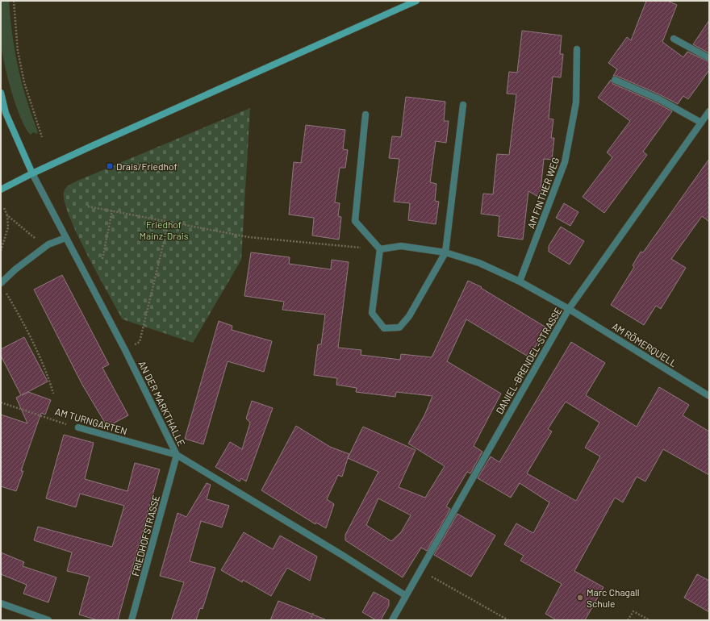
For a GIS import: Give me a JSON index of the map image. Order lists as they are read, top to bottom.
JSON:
{
  "streets": {
    "street": [
      "AM FINTHER WEG",
      "AM RÖMERQUELL",
      "DANIEL-BRENDEL-STRASSE",
      "AN DER MARKTHALLE",
      "AM TURNGARTEN",
      "FRIEDHOFSTRASSE"
    ]
  },
  "crossings": [
    ["AM RÖMERQUELL", "DANIEL-BRENDEL-STRASSE"],
    ["DANIEL-BRENDEL-STRASSE", "AN DER MARKTHALLE"],
    ["AN DER MARKTHALLE", "AM TURNGARTEN"],
    ["AN DER MARKTHALLE", "FRIEDHOFSTRASSE"],
    ["AM TURNGARTEN", "FRIEDHOFSTRASSE"]
  ],
  "parks": ["Friedhof Mainz-Drais"],
  "places": {
    "transit": ["Drais/Friedhof"],
    "other": ["Marc Chagall Schule"]
  }
}
